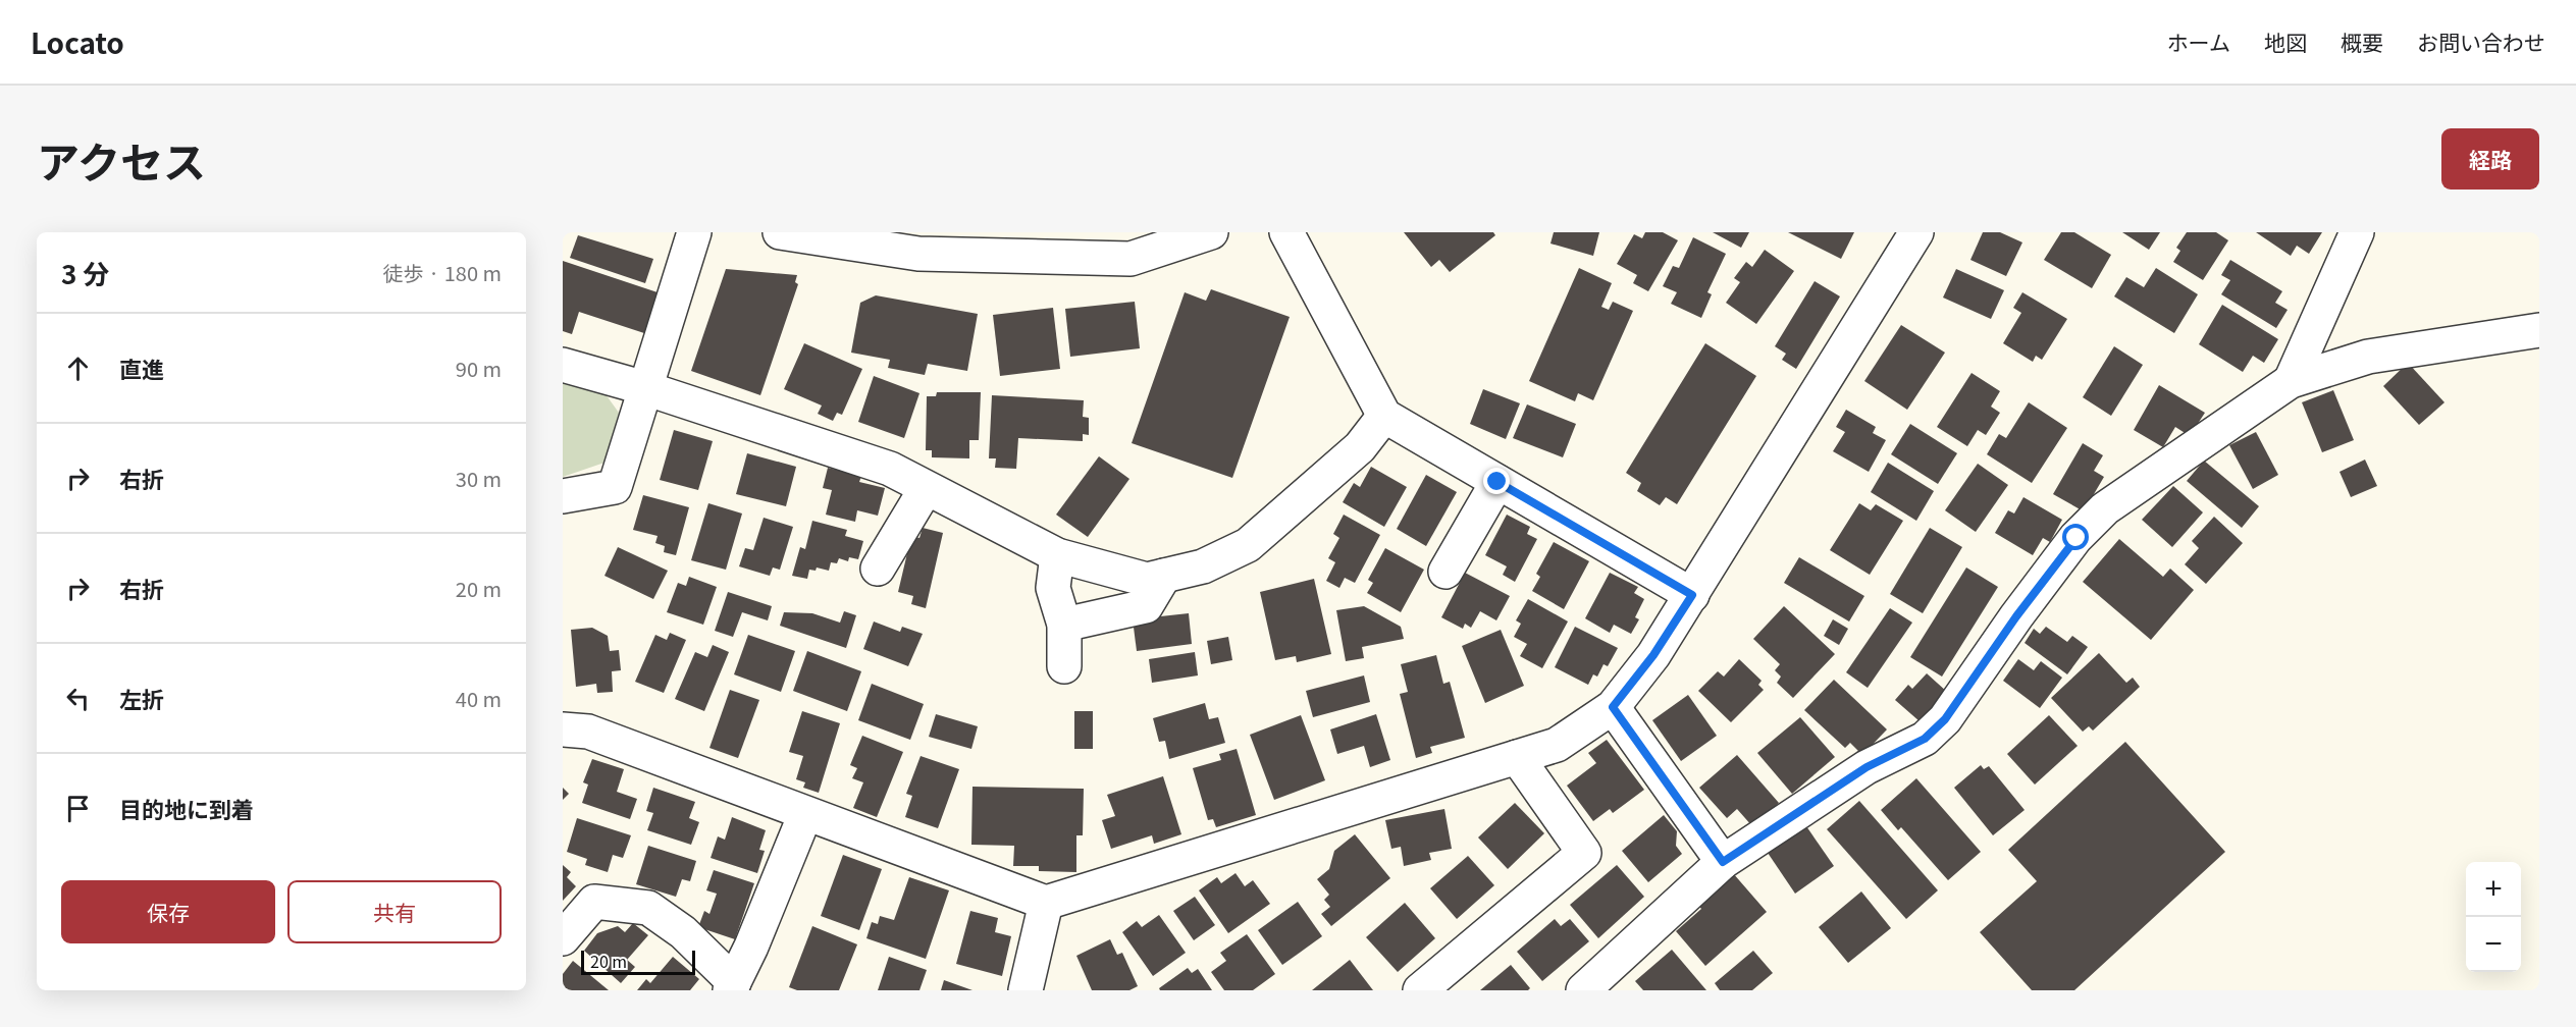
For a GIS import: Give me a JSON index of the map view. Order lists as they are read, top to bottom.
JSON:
{
  "scale_bar": "20 m",
  "page": {
    "header": "Locato",
    "nav": [
      "ホーム",
      "地図",
      "概要",
      "お問い合わせ"
    ],
    "title": "アクセス",
    "buttons": [
      "経路",
      ["保存", "共有"]
    ],
    "heading": ["3 分", "徒歩 · 180 m"],
    "list": [
      ["直進", "90 m"],
      ["右折", "30 m"],
      ["右折", "20 m"],
      ["左折", "40 m"],
      "目的地に到着"
    ],
    "map_buttons": ["+", "−"],
    "scale": "20 m"
  }
}
